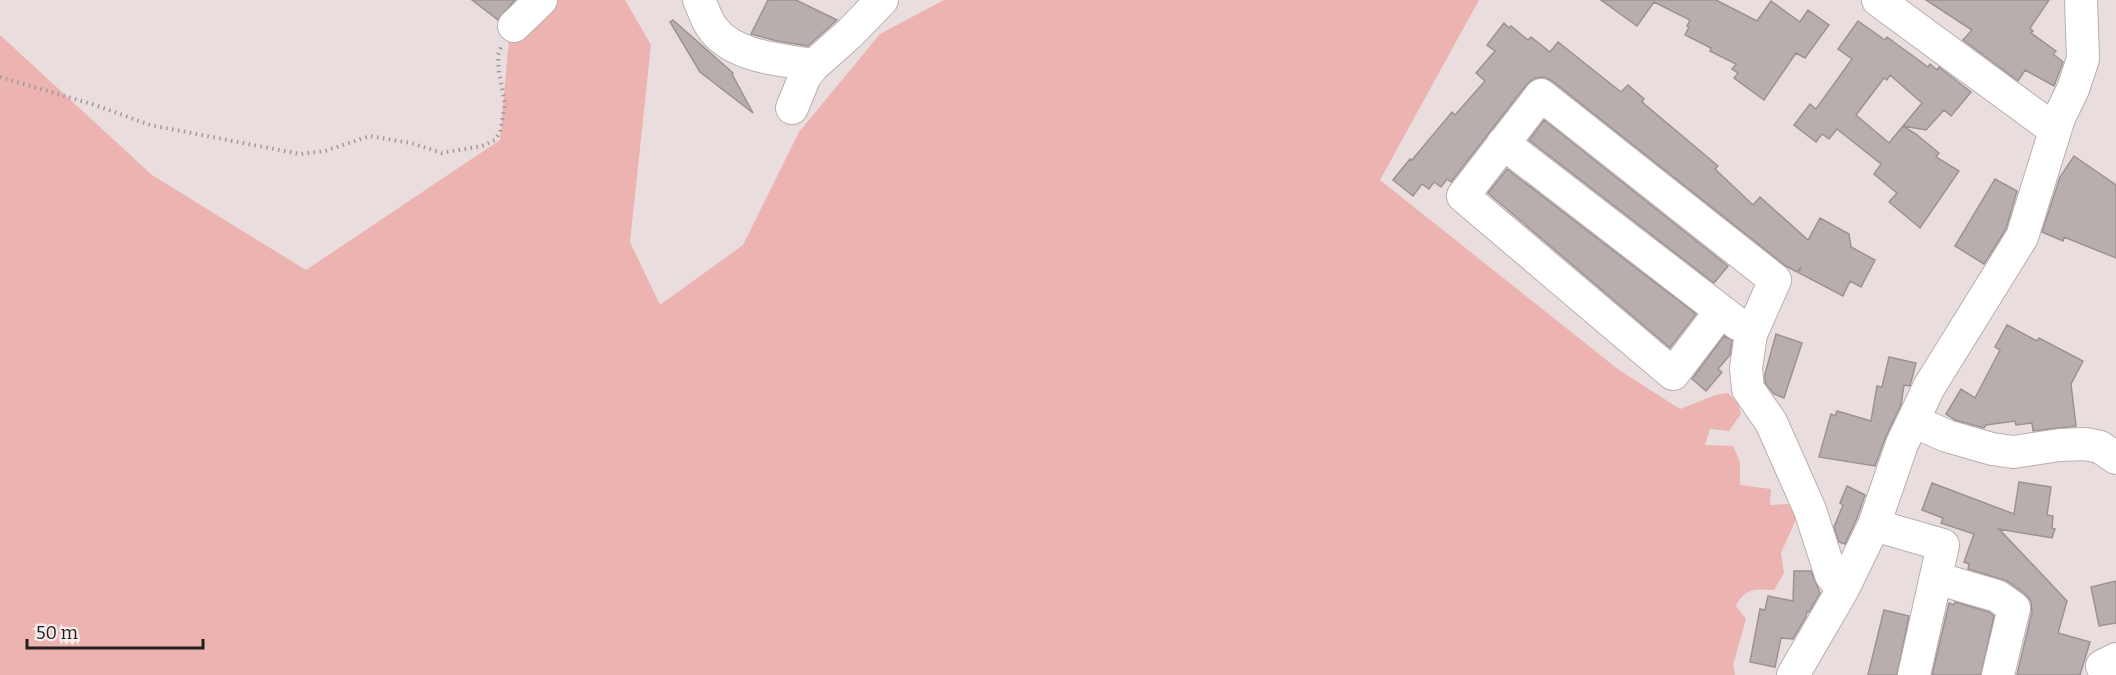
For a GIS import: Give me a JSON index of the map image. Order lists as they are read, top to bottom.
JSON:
{
  "scale_bar": "50 m"
}
